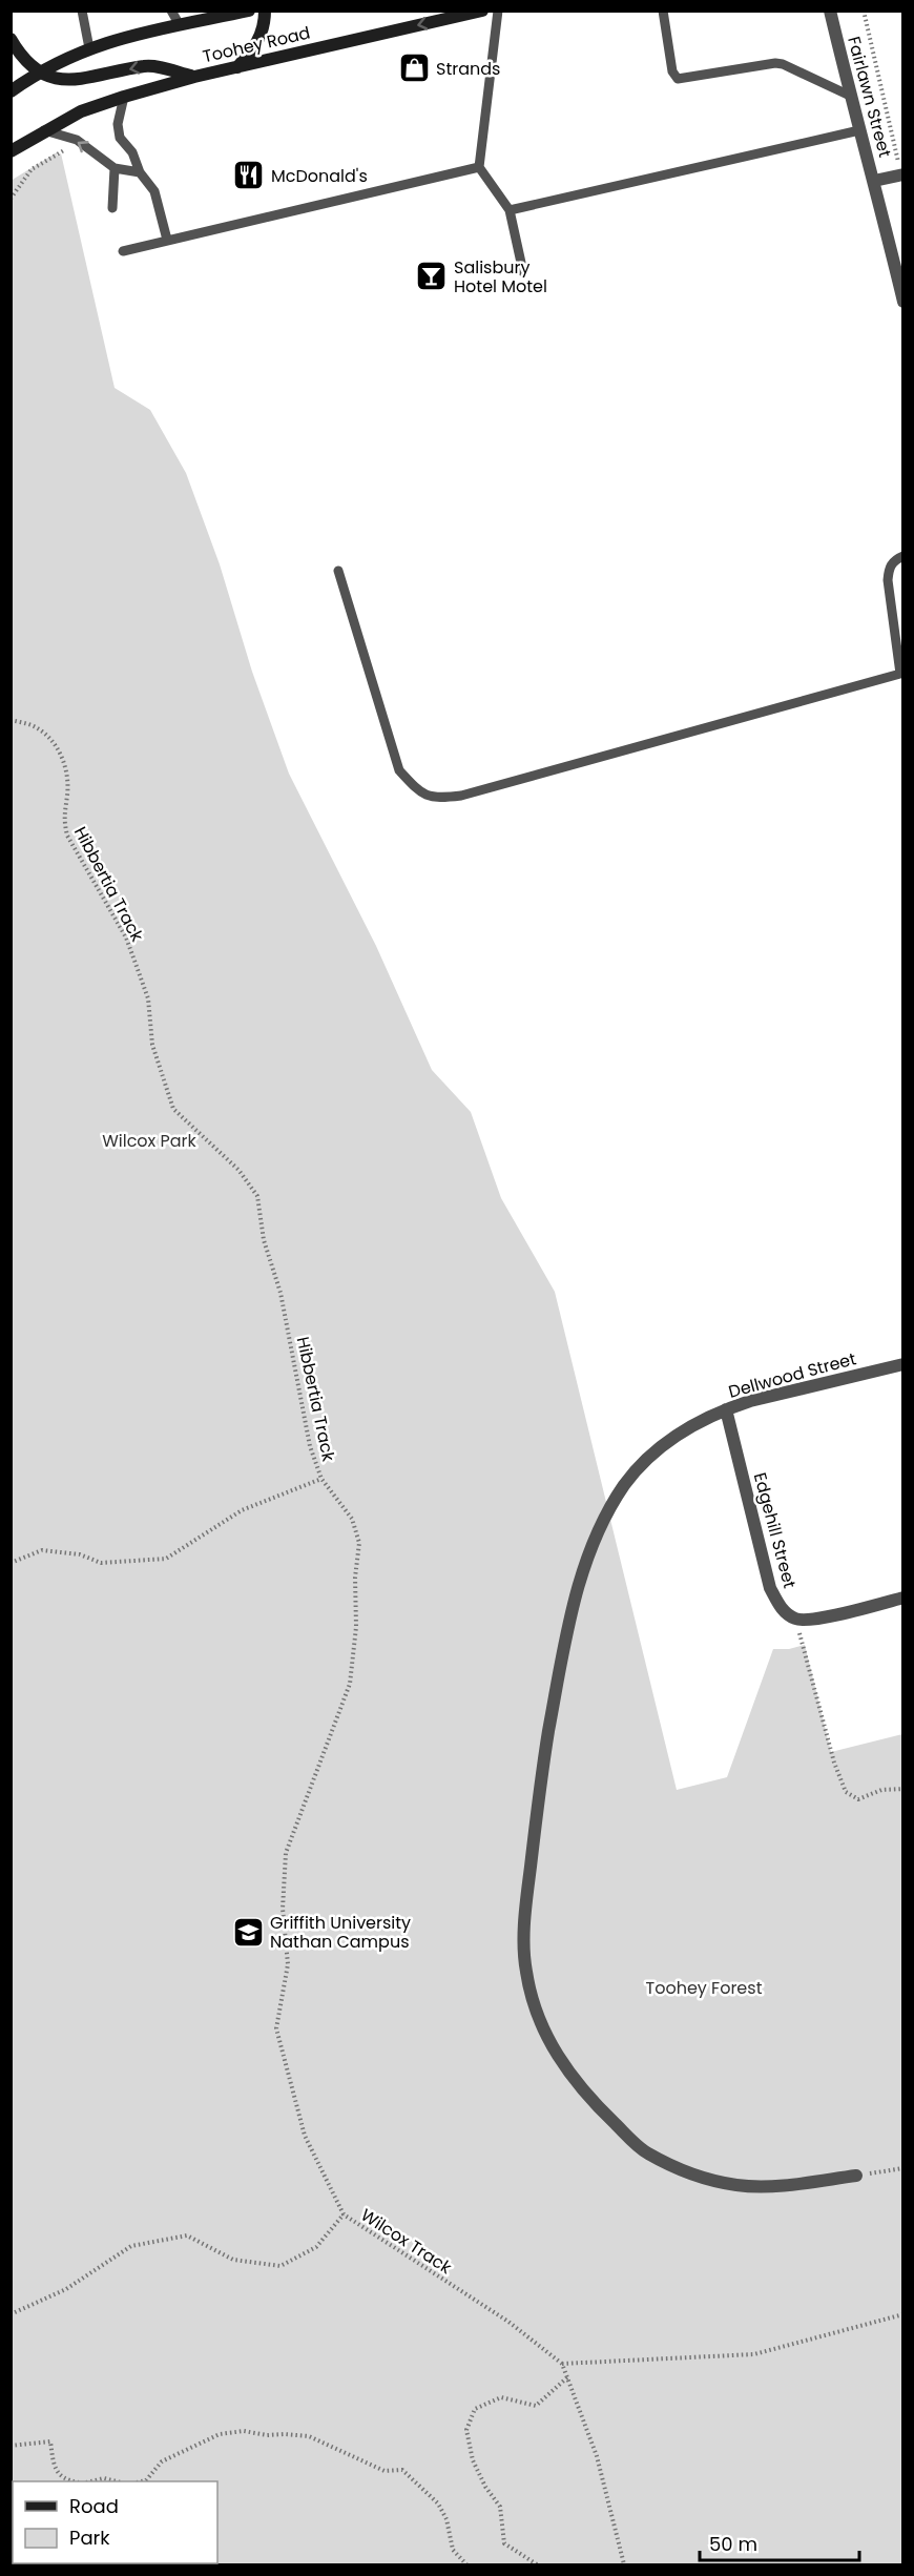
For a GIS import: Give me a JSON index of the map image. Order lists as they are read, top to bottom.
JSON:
{
  "streets": {
    "main road": ["Toohey Road"],
    "street": ["Fairlawn Street", "Dellwood Street", "Edgehill Street"],
    "path": ["Hibbertia Track", "Wilcox Track"]
  },
  "crossings": [
    ["Hibbertia Track", "Wilcox Track"],
    ["Dellwood Street", "Edgehill Street"]
  ],
  "parks": ["Wilcox Park", "Toohey Forest"],
  "places": {
    "shop": ["Strands"],
    "restaurant": ["McDonald's"],
    "bar": ["Salisbury Hotel Motel"],
    "school or university": ["Griffith University Nathan Campus"]
  },
  "legend": ["Road", "Park"],
  "scale_bar": "50 m"
}
